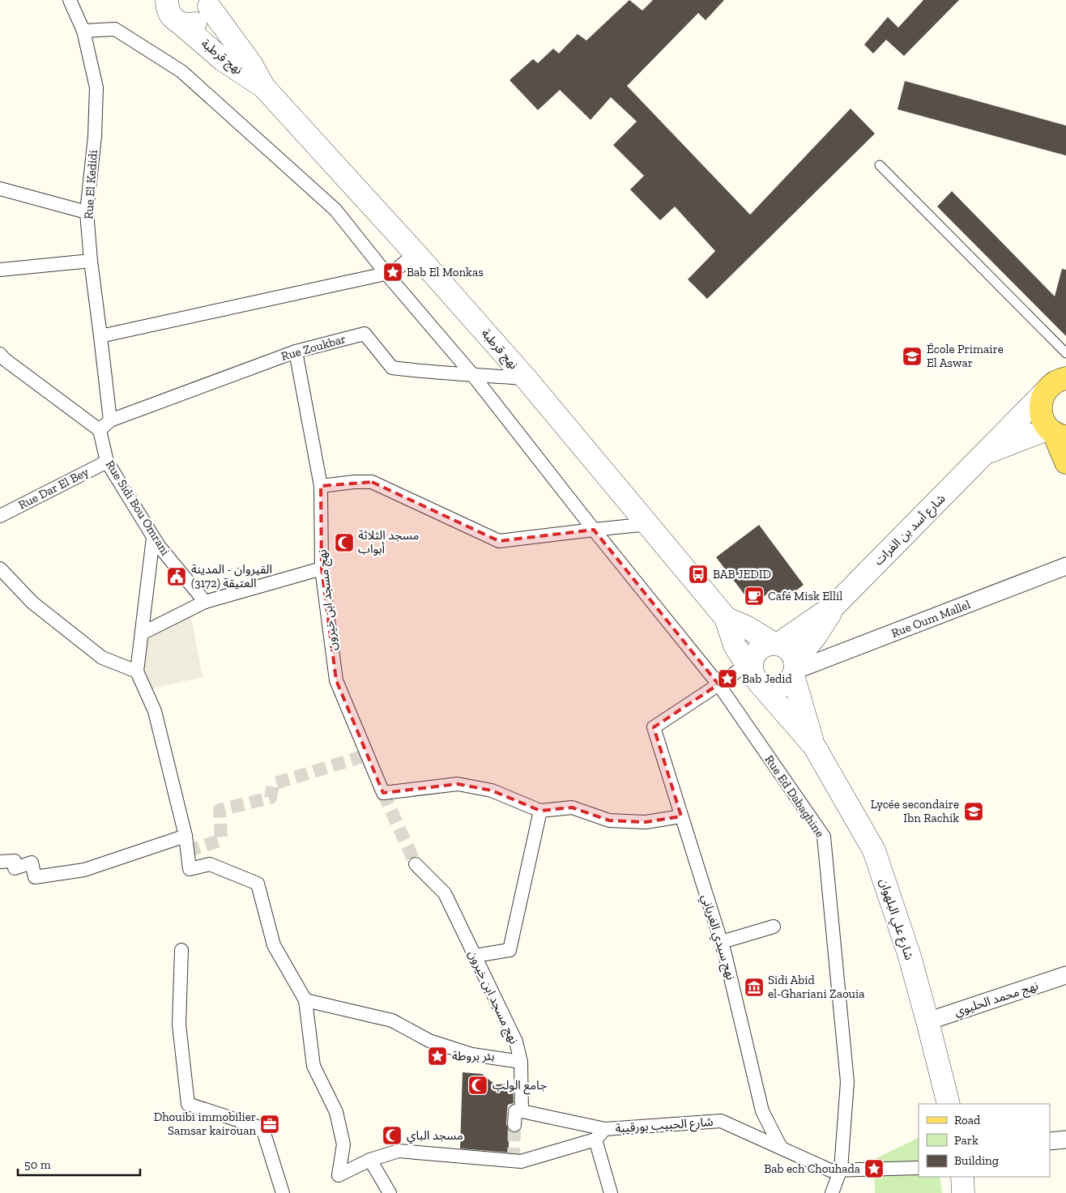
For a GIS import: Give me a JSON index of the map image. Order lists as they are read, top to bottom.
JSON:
{
  "streets": {
    "street": [
      "نهج قرطبة",
      "Rue El Kedidi",
      "Rue Zoukbar",
      "Rue Dar El Bey",
      "Rue Sidi Bou Omrani",
      "شارع أسد بن الفرات",
      "نهج مسجد ابن خيرون",
      "Rue Oum Mallel",
      "Rue Ed Dabaghine",
      "شارع علي البلهوان",
      "نهج سيدي الغرياني",
      "نهج محمد الحليوي",
      "شارع الحبيب بورقيبة"
    ]
  },
  "crossings": [
    ["نهج قرطبة", "Rue Zoukbar"],
    ["Rue El Kedidi", "Rue Zoukbar"],
    ["Rue El Kedidi", "Rue Ed Dabaghine"],
    ["Rue Zoukbar", "Rue Sidi Bou Omrani"],
    ["Rue Zoukbar", "نهج مسجد ابن خيرون"],
    ["Rue Zoukbar", "Rue Ed Dabaghine"],
    ["Rue Dar El Bey", "Rue Sidi Bou Omrani"],
    ["Rue Ed Dabaghine", "نهج سيدي الغرياني"],
    ["Rue Ed Dabaghine", "شارع الحبيب بورقيبة"],
    ["شارع علي البلهوان", "نهج محمد الحليوي"],
    ["نهج سيدي الغرياني", "شارع الحبيب بورقيبة"]
  ],
  "places": {
    "place": [
      "Bab El Monkas",
      "Bab Jedid",
      "بئر بروطة",
      "Bab ech Chouhada"
    ],
    "school or university": ["École Primaire El Aswar", "Lycée secondaire Ibn Rachik"],
    "mosque": ["مسجد الثلاثة أبواب", "جامع الولب", "مسجد الباي"],
    "bus stop": ["BAB JEDID"],
    "public building": ["القيروان - المدينة العتيقة (3172)"],
    "cafe": ["Café Misk Ellil"],
    "museum": ["Sidi Abid el-Ghariani Zaouia"],
    "office": ["Dhouibi immobilier Samsar kairouan"]
  },
  "legend": ["Road", "Park", "Building"],
  "scale_bar": "50 m"
}
